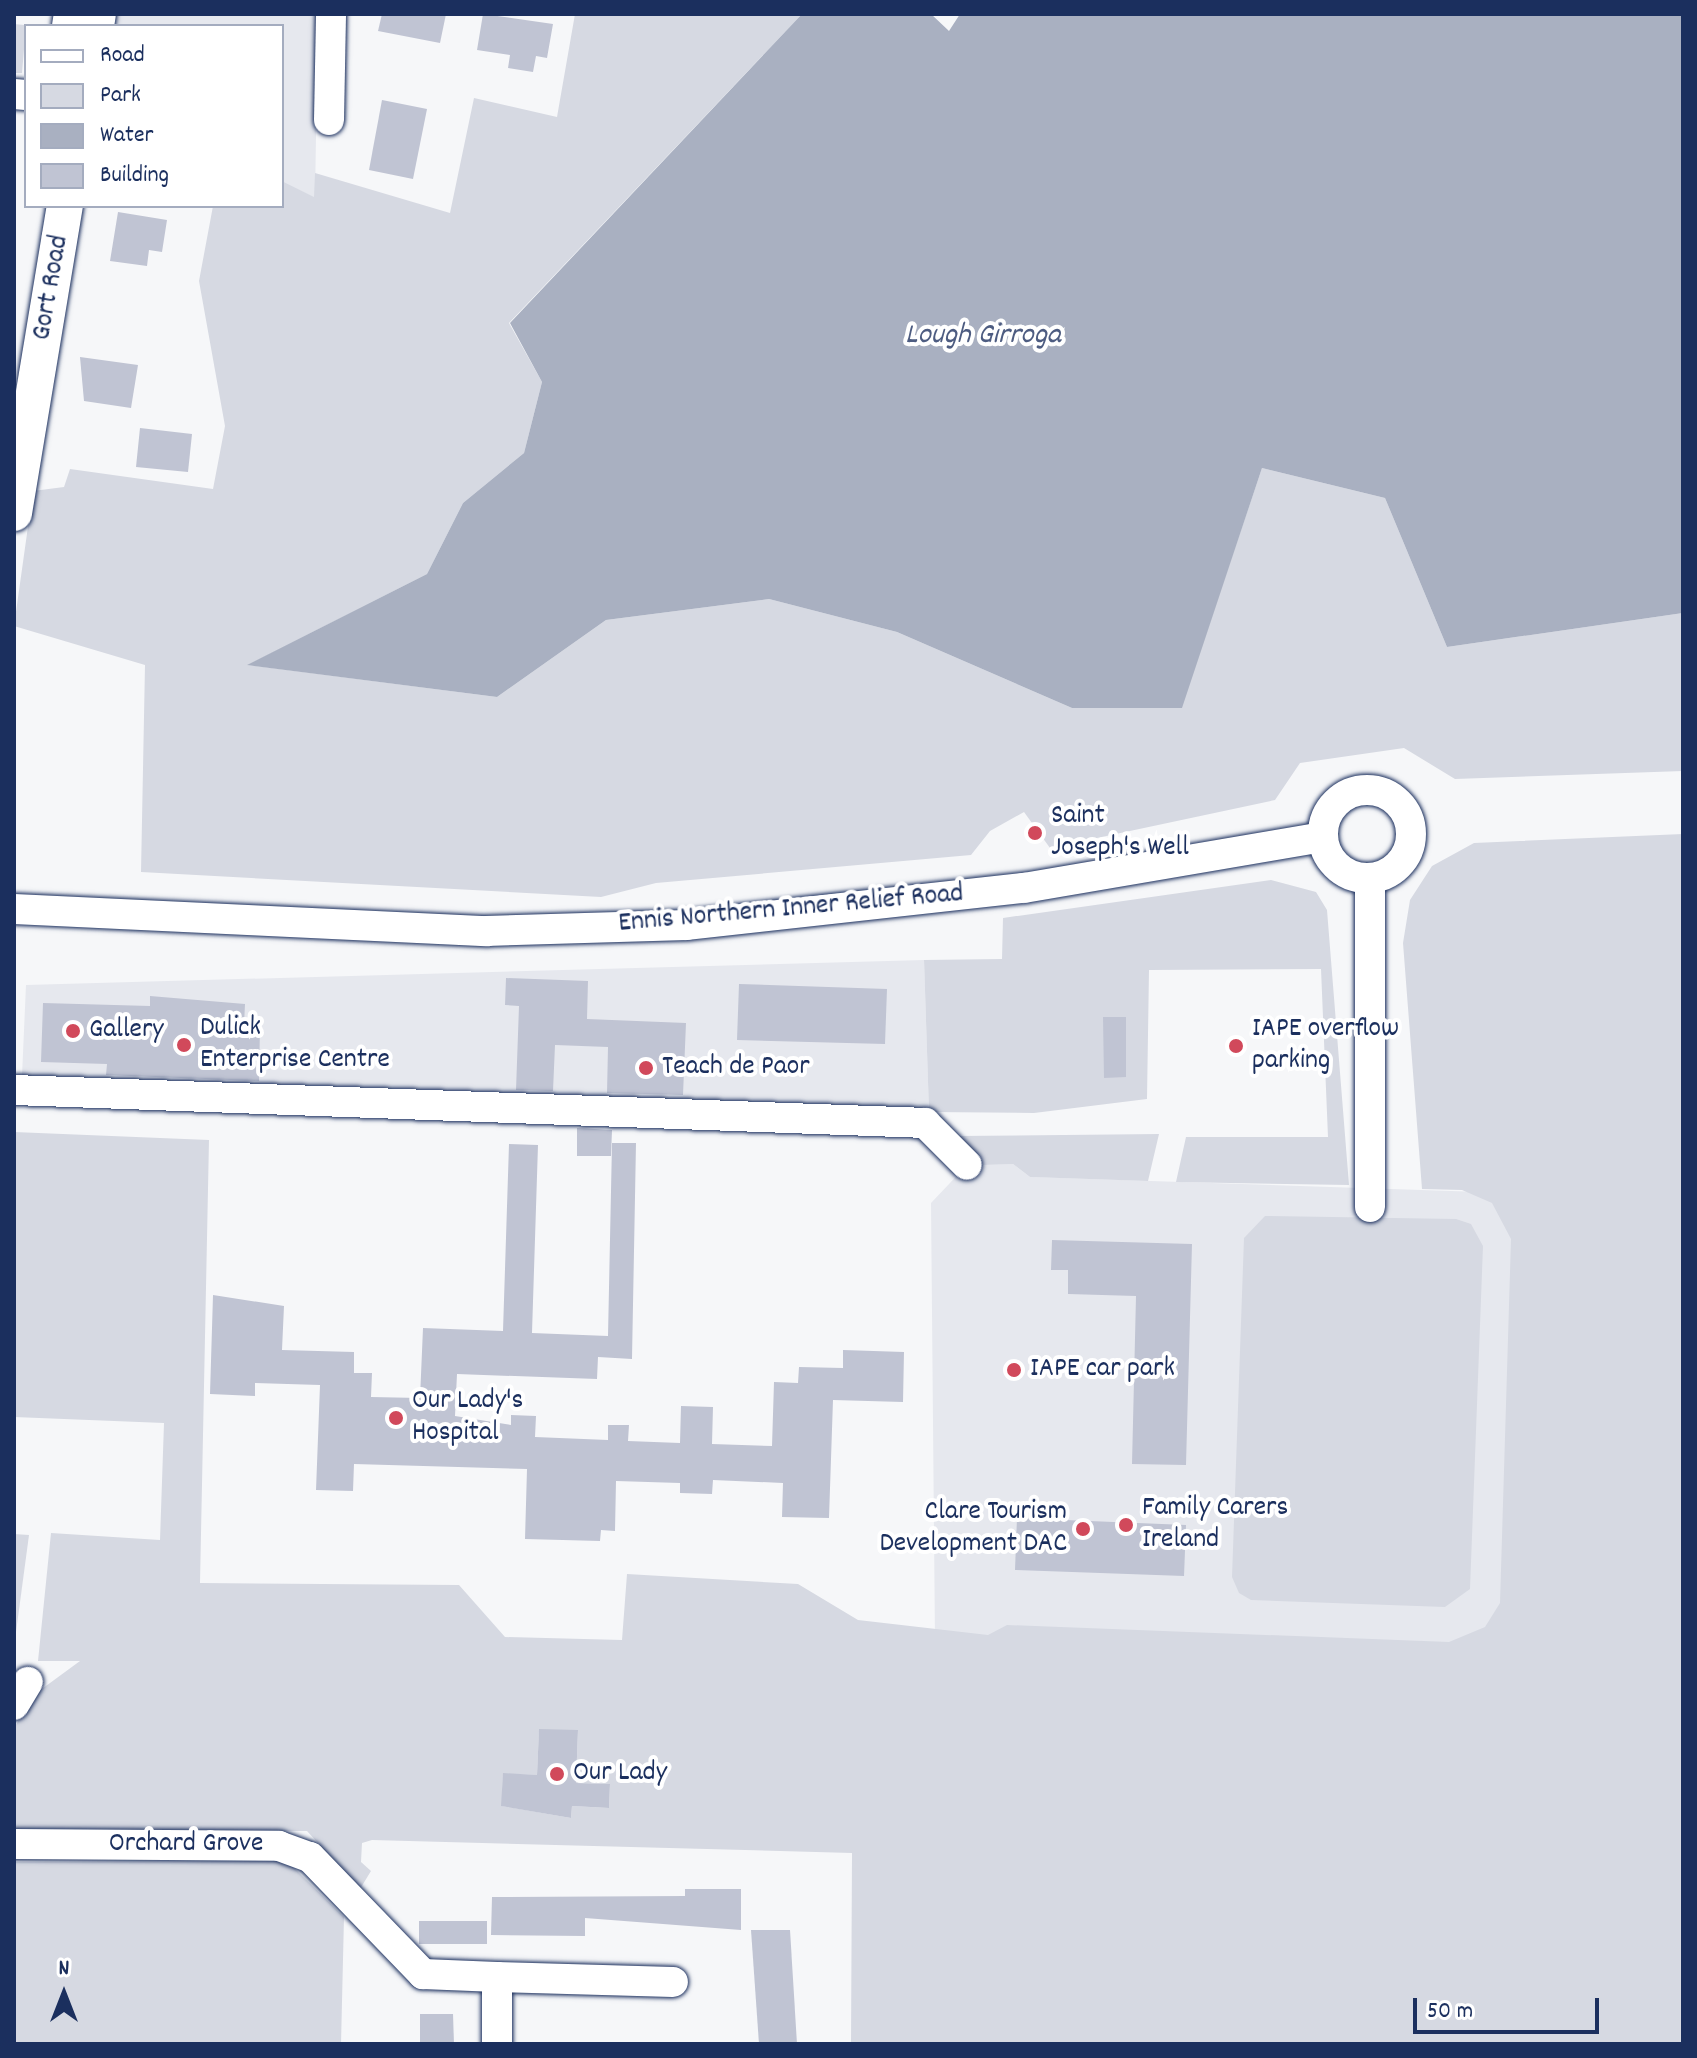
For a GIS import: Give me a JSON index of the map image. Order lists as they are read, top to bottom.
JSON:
{
  "streets": {
    "main road": ["Gort Road"],
    "street": ["Ennis Northern Inner Relief Road", "Orchard Grove"]
  },
  "water": ["Lough Girroga"],
  "places": [
    "Saint Joseph's Well",
    "Gallery",
    "Dulick Enterprise Centre",
    "IAPE overflow parking",
    "Teach de Paor",
    "IAPE car park",
    "Our Lady's Hospital",
    "Family Carers Ireland",
    "Clare Tourism Development DAC",
    "Our Lady"
  ],
  "legend": [
    "Road",
    "Park",
    "Water",
    "Building"
  ],
  "scale_bar": "50 m",
  "north": "top"
}
